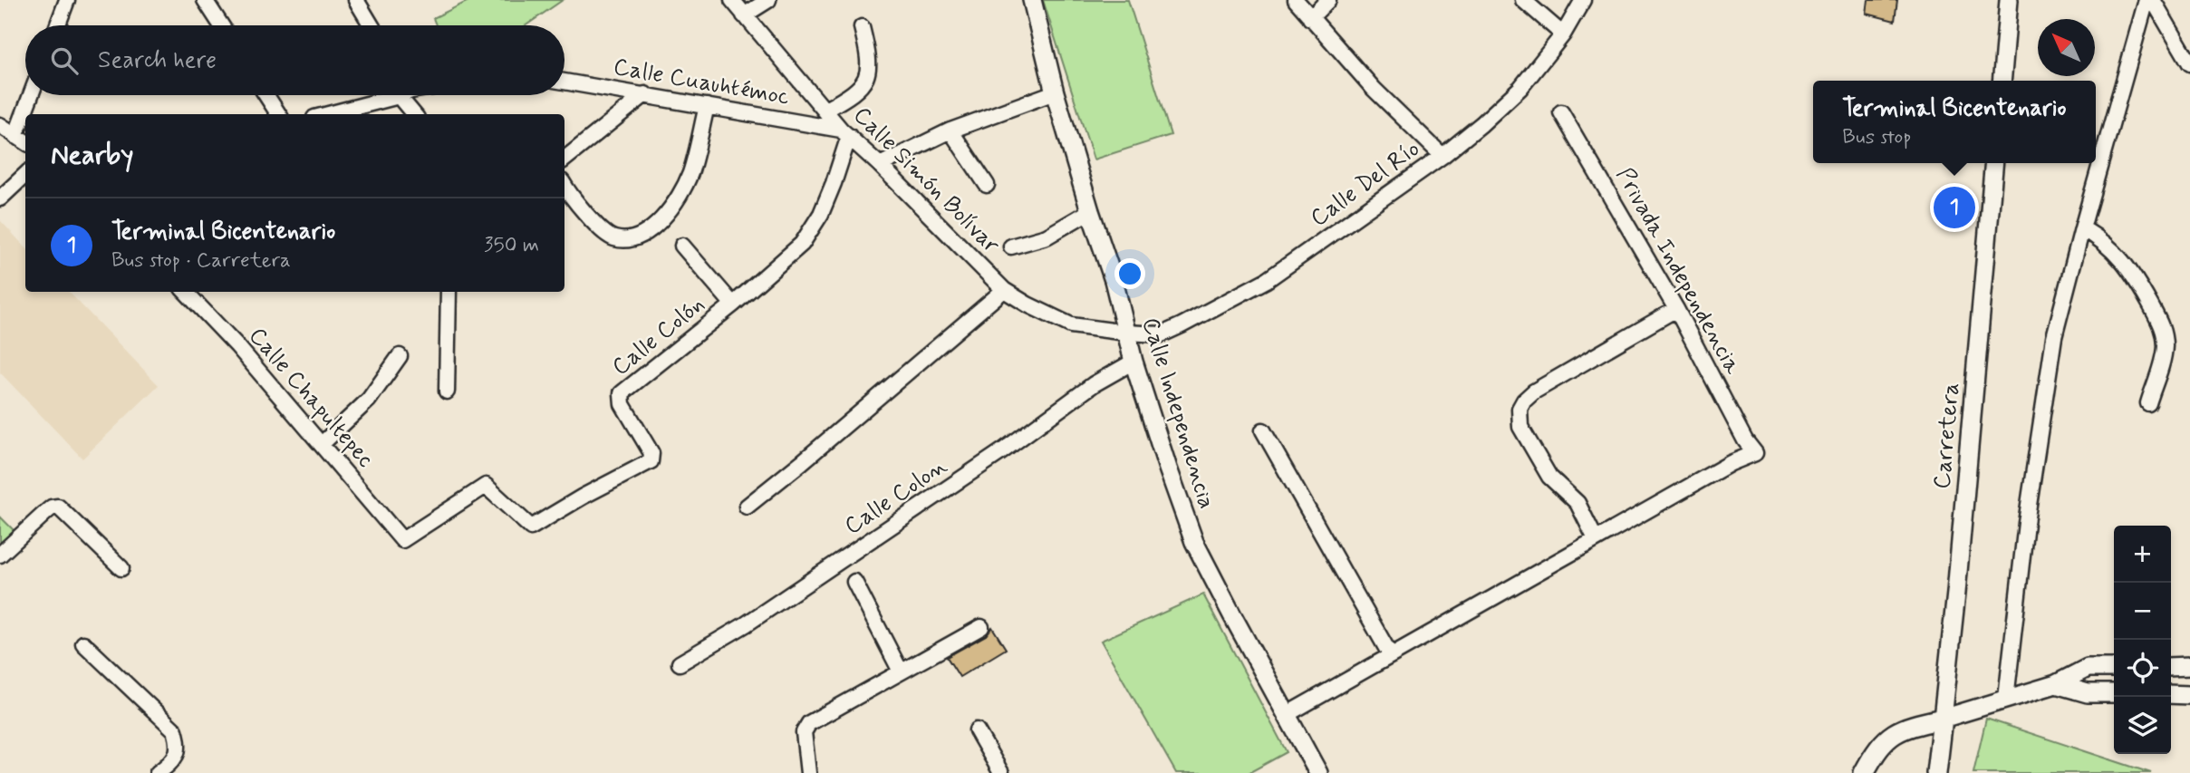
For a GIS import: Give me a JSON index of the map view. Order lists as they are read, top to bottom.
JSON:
{
  "streets": {
    "street": [
      "Calle Cuauhtémoc",
      "Calle Simón Bolívar",
      "Calle Del Río",
      "Privada Independencia",
      "Calle Colón",
      "Calle Chapultepec",
      "Calle Independencia",
      "Carretera",
      "Calle Colon"
    ]
  },
  "crossings": [
    ["Calle Cuauhtémoc", "Calle Simón Bolívar"],
    ["Calle Cuauhtémoc", "Calle Colón"],
    ["Calle Simón Bolívar", "Calle Del Río"],
    ["Calle Simón Bolívar", "Calle Colón"],
    ["Calle Simón Bolívar", "Calle Independencia"],
    ["Calle Del Río", "Calle Independencia"],
    ["Calle Colón", "Calle Chapultepec"],
    ["Calle Independencia", "Calle Colon"]
  ],
  "north": "top left",
  "page": {
    "search": "Search here",
    "popup": ["Terminal Bicentenario", "Bus stop"],
    "heading": "Nearby",
    "pins": "1",
    "list": [
      {
        "mark": "1",
        "name": "Terminal Bicentenario",
        "note": "Bus stop · Carretera",
        "value": "350 m"
      }
    ],
    "map_buttons": ["+", "−"]
  }
}
